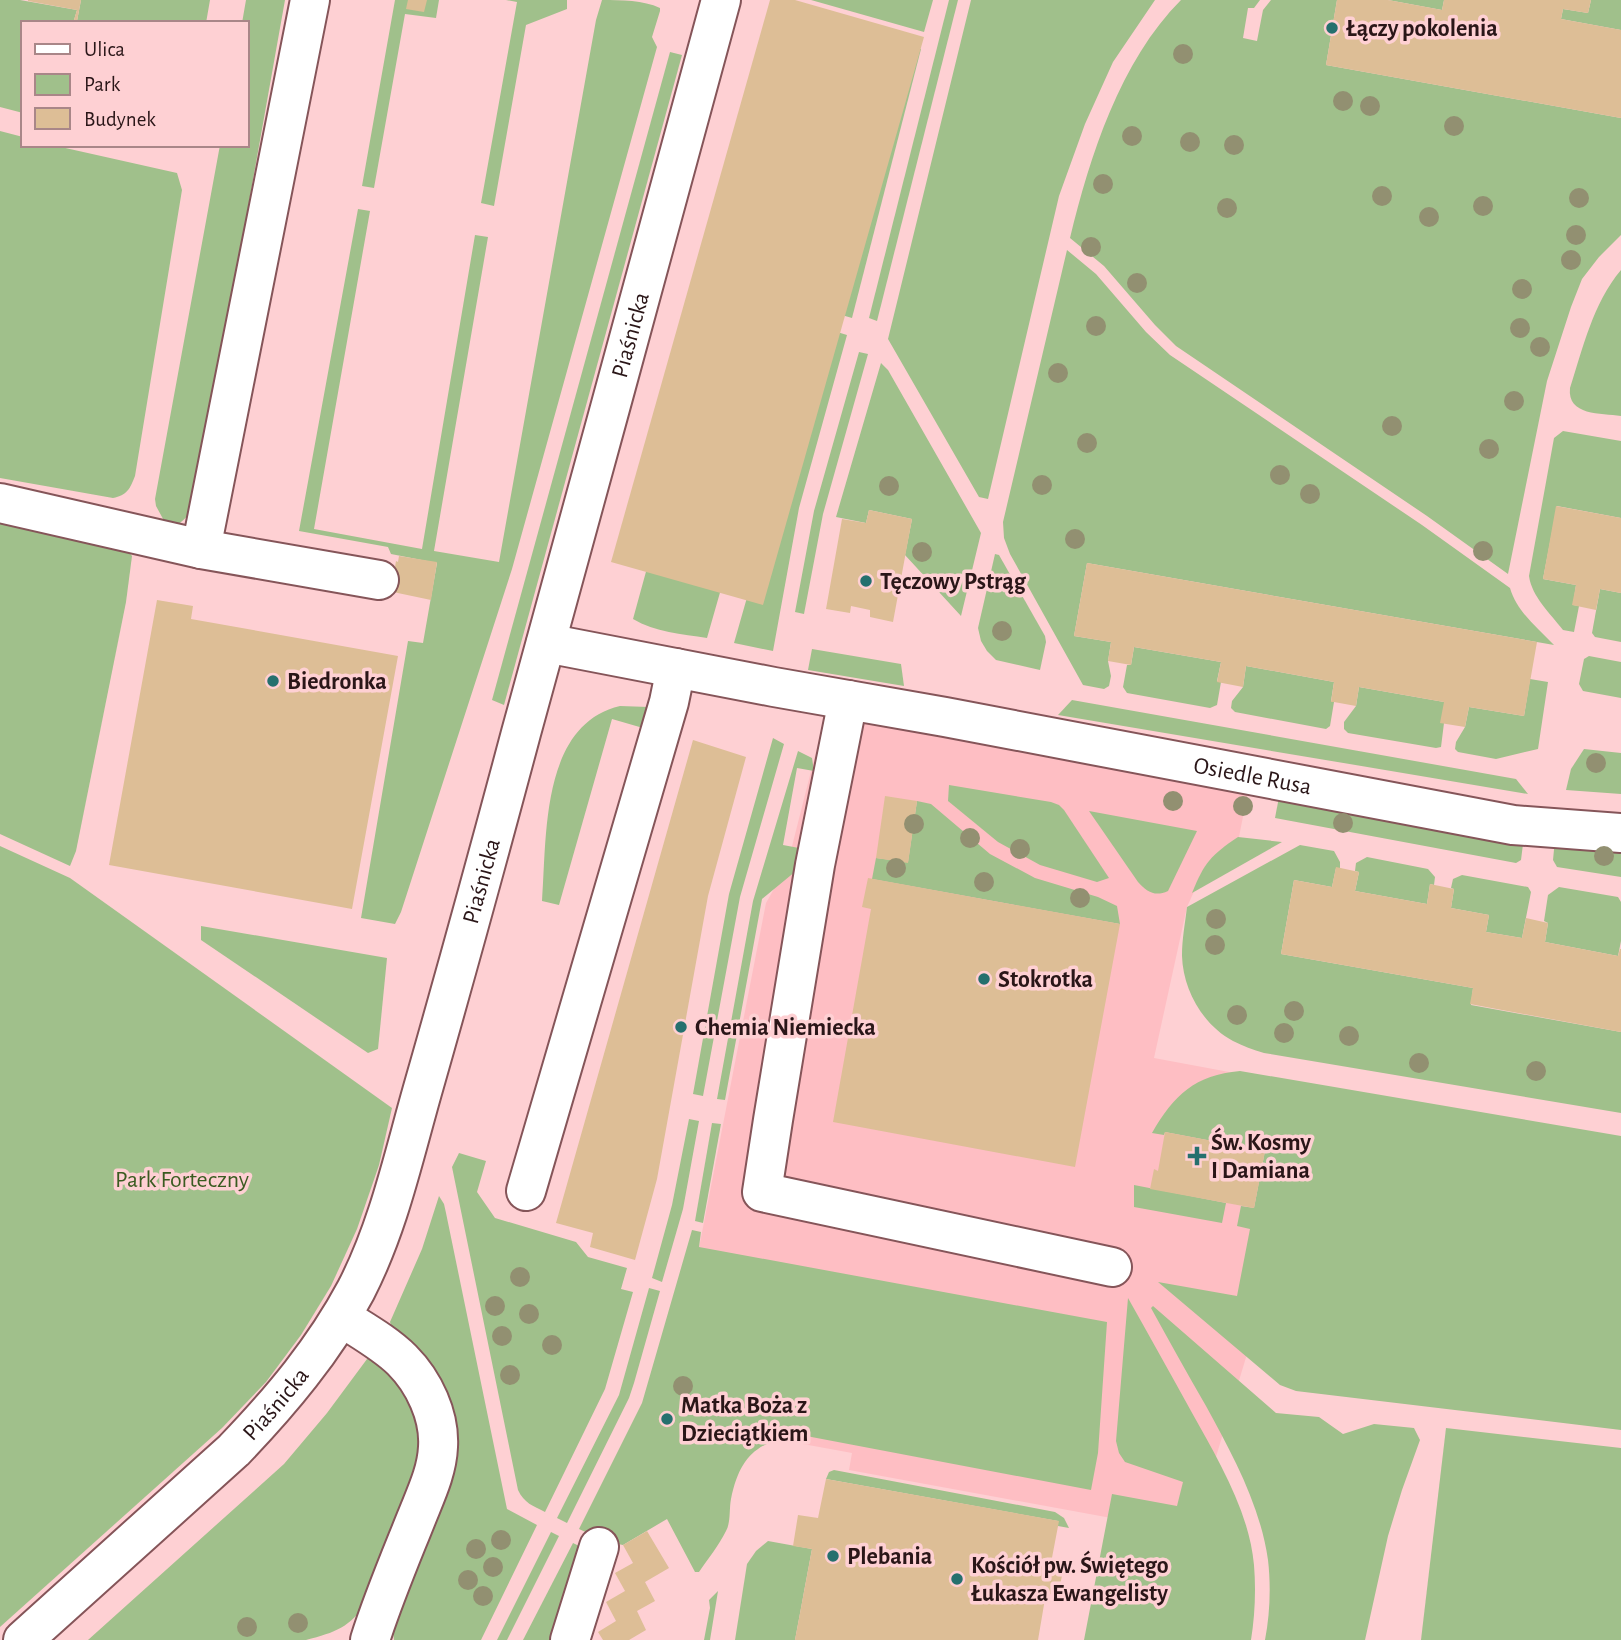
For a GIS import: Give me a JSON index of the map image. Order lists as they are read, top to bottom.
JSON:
{
  "streets": {
    "street": ["Piaśnicka", "Osiedle Rusa"]
  },
  "crossings": [
    ["Piaśnicka", "Osiedle Rusa"]
  ],
  "parks": ["Park Forteczny"],
  "places": {
    "other": [
      "Łączy pokolenia",
      "Tęczowy Pstrąg",
      "Biedronka",
      "Stokrotka",
      "Chemia Niemiecka",
      "Matka Boża z Dzieciątkiem",
      "Plebania",
      "Kościół pw. Świętego Łukasza Ewangelisty"
    ],
    "health": ["Św. Kosmy I Damiana"]
  },
  "legend": ["Ulica", "Park", "Budynek"]
}
